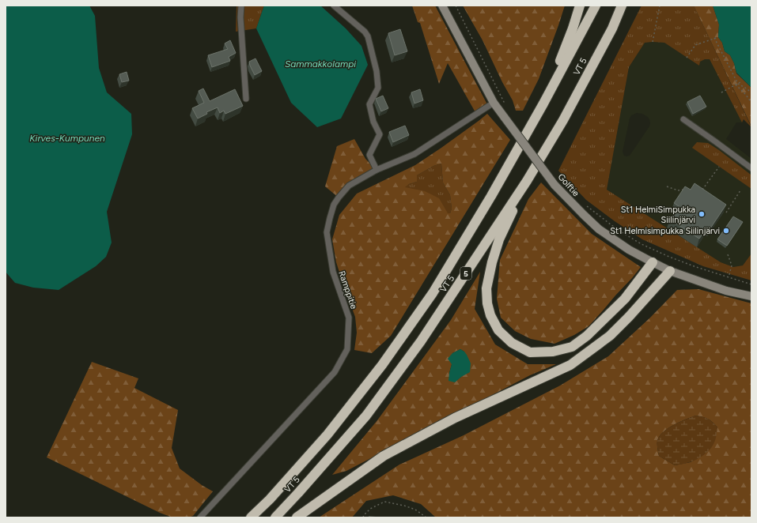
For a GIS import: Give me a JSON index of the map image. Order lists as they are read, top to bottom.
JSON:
{
  "streets": {
    "highway": ["VT 5", "5"],
    "street": ["Golftie", "Ramppitie"]
  },
  "crossings": [
    ["Golftie", "Ramppitie"]
  ],
  "water": ["Sammakkolampi", "Kirves-Kumpunen"],
  "places": ["St1 HelmiSimpukka Siilinjärvi", "St1 Helmisimpukka Siilinjärvi"]
}
